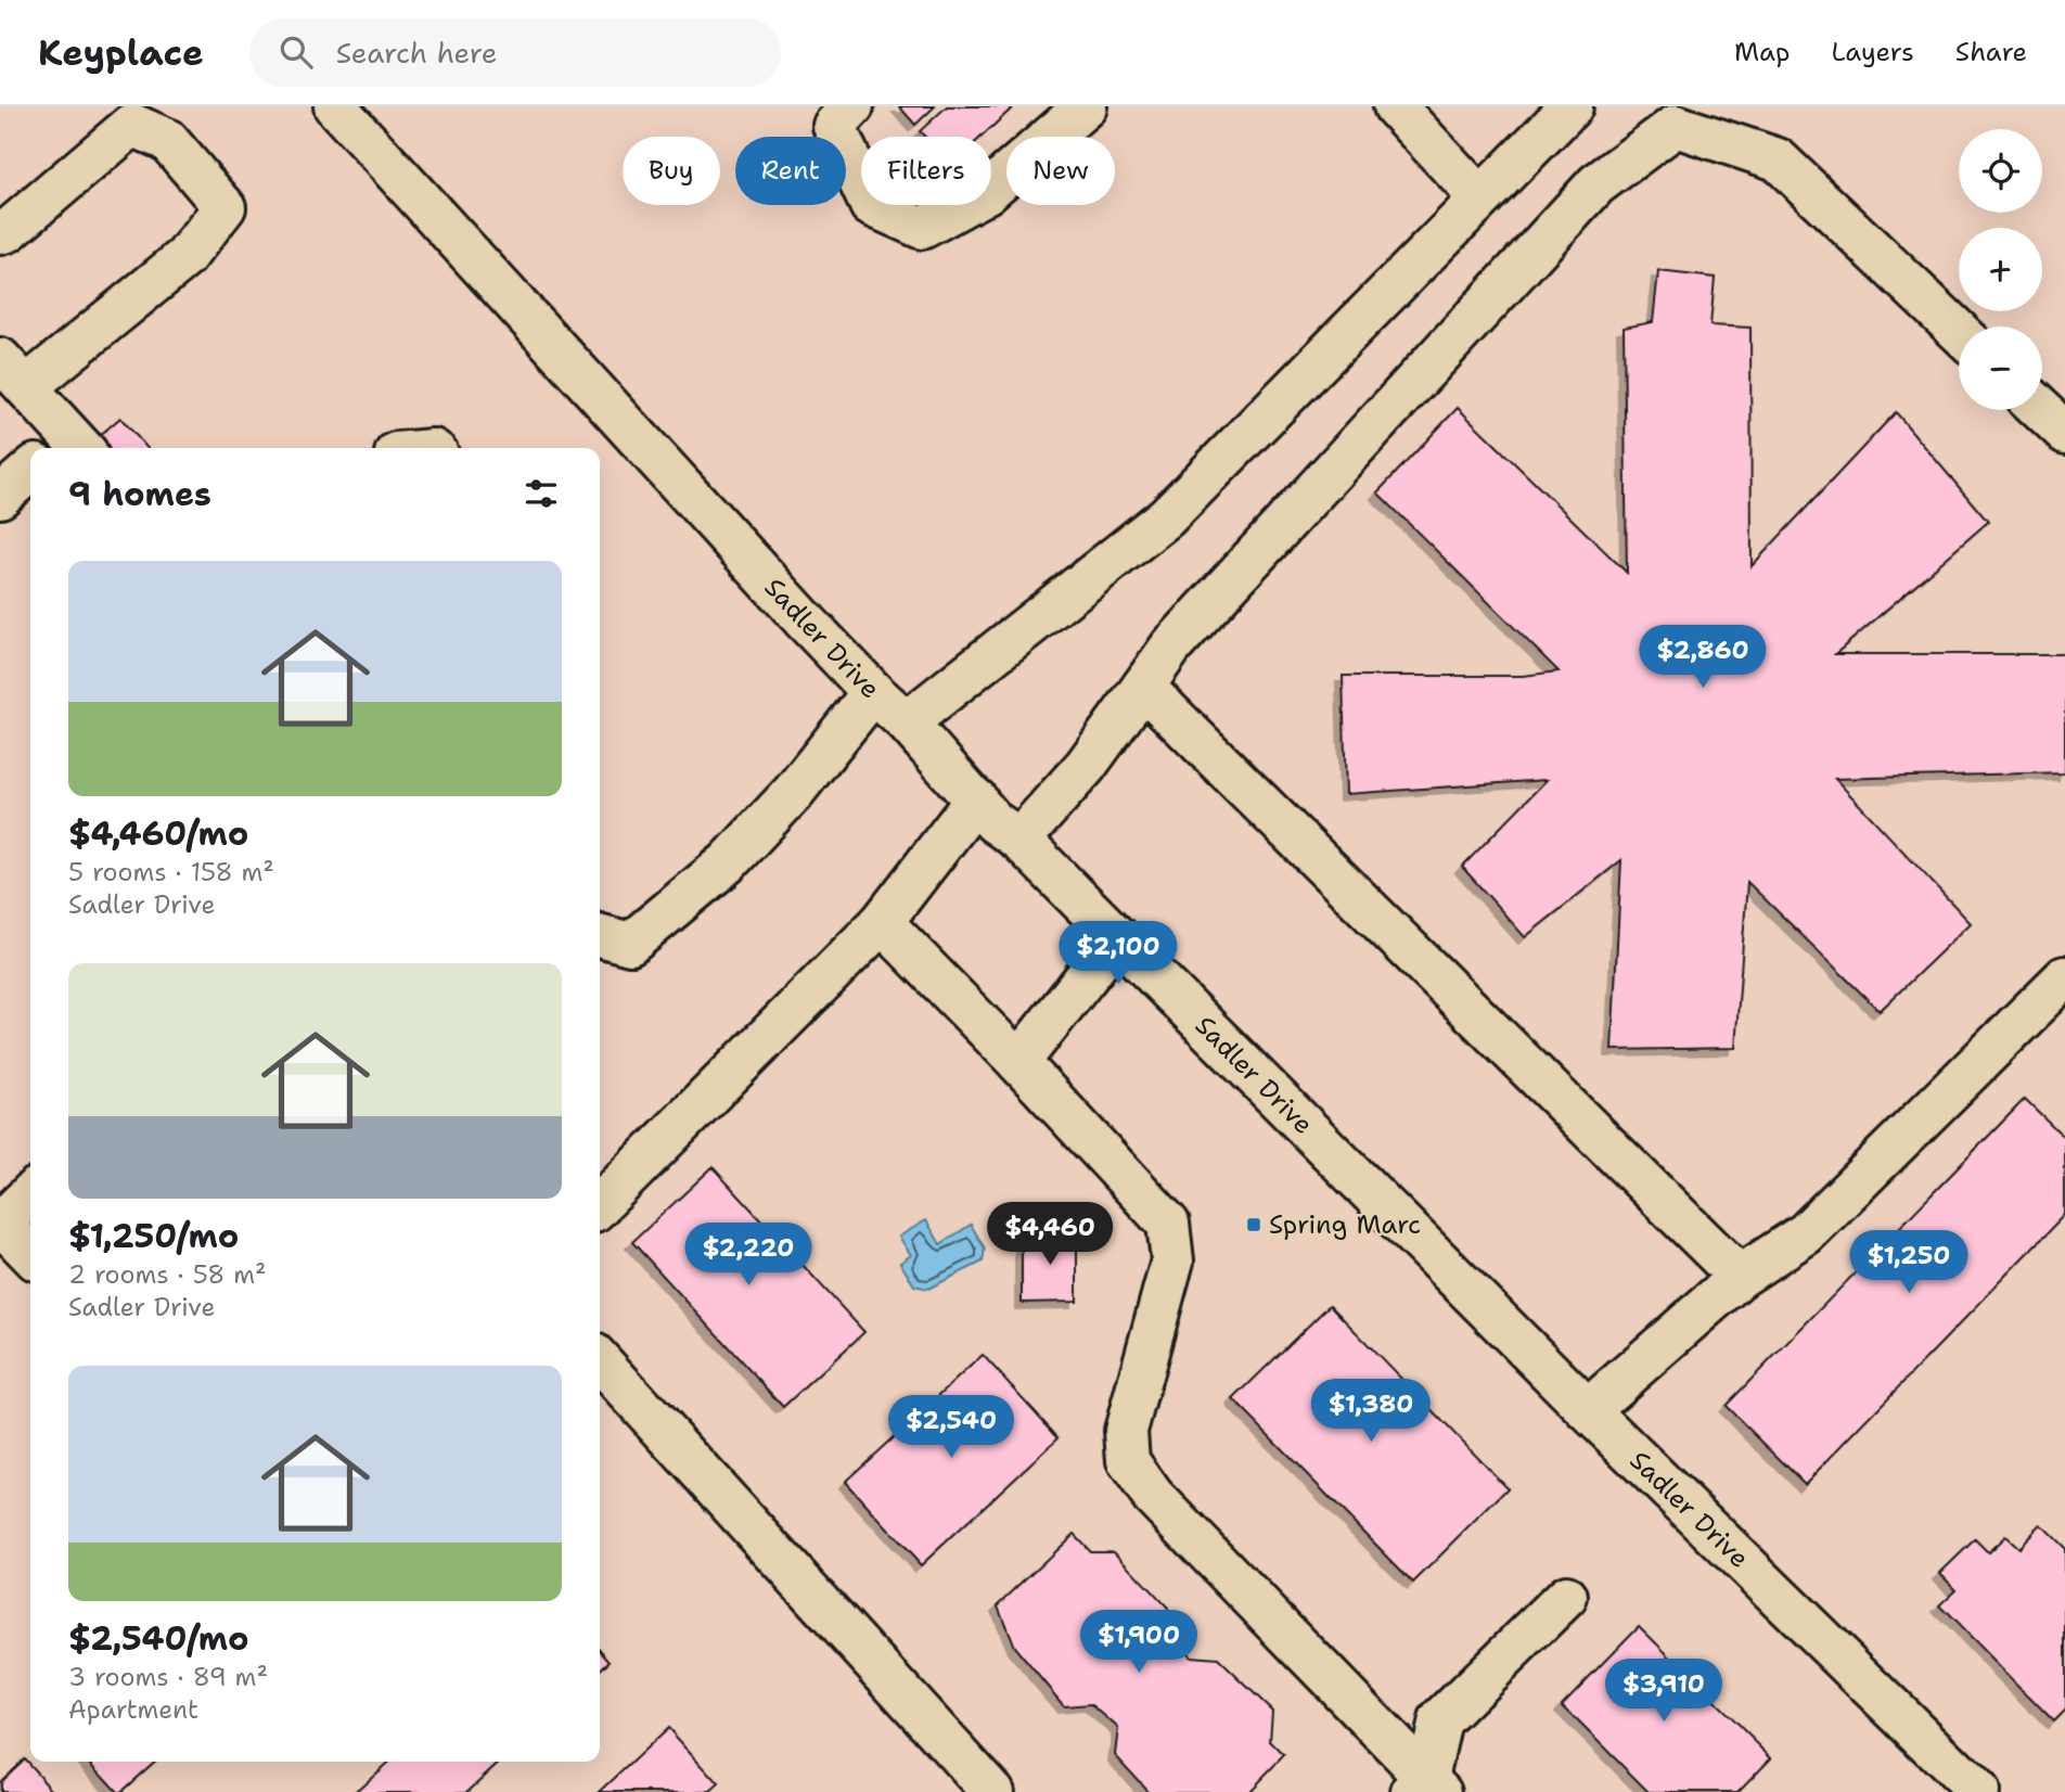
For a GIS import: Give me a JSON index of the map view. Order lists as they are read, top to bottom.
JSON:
{
  "streets": {
    "street": ["Sadler Drive"]
  },
  "places": {
    "transit": ["Spring Marc"]
  },
  "page": {
    "header": "Keyplace",
    "search": "Search here",
    "nav": ["Map", "Layers", "Share"],
    "map_buttons": ["+", "−"],
    "chip": [
      "Buy",
      "Rent",
      "Filters",
      "New"
    ],
    "heading": "9 homes",
    "list": [
      {
        "name": "$4,460/mo",
        "note": "5 rooms · 158 m² · Sadler Drive"
      },
      {
        "name": "$1,250/mo",
        "note": "2 rooms · 58 m² · Sadler Drive"
      },
      {
        "name": "$2,540/mo",
        "note": "3 rooms · 89 m² · Apartment"
      }
    ],
    "price": [
      "$2,860",
      "$2,100",
      "$4,460",
      "$2,220",
      "$1,250",
      "$1,380",
      "$2,540",
      "$1,900",
      "$3,910"
    ]
  }
}
